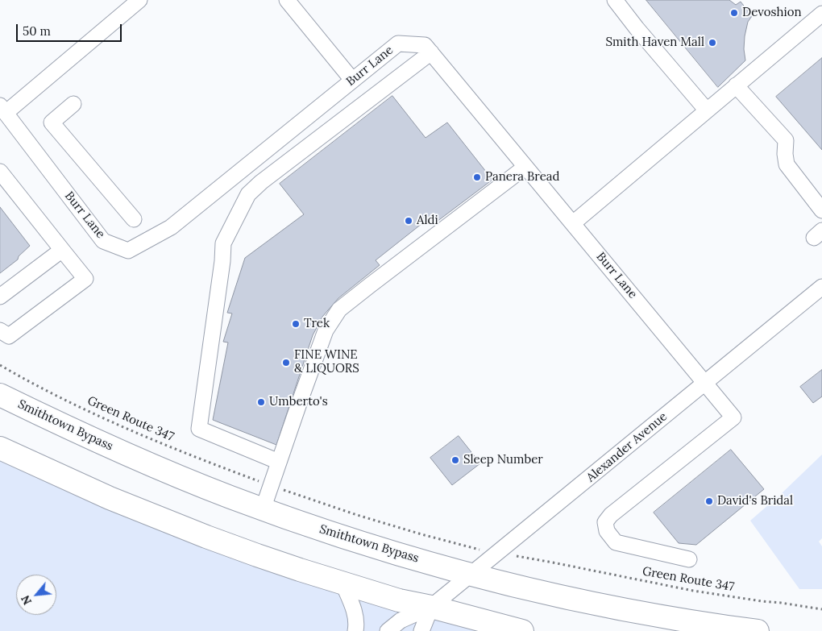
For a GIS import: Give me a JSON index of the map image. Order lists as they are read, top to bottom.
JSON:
{
  "streets": {
    "highway": ["Smithtown Bypass"],
    "street": ["Burr Lane", "Alexander Avenue"],
    "path": ["Green Route 347"]
  },
  "crossings": [
    ["Burr Lane", "Alexander Avenue"],
    ["Smithtown Bypass", "Alexander Avenue"]
  ],
  "places": [
    "Devoshion",
    "Smith Haven Mall",
    "Panera Bread",
    "Aldi",
    "Trek",
    "FINE WINE & LIQUORS",
    "Umberto's",
    "Sleep Number",
    "David's Bridal"
  ],
  "scale_bar": "50 m",
  "north": "bottom left"
}
